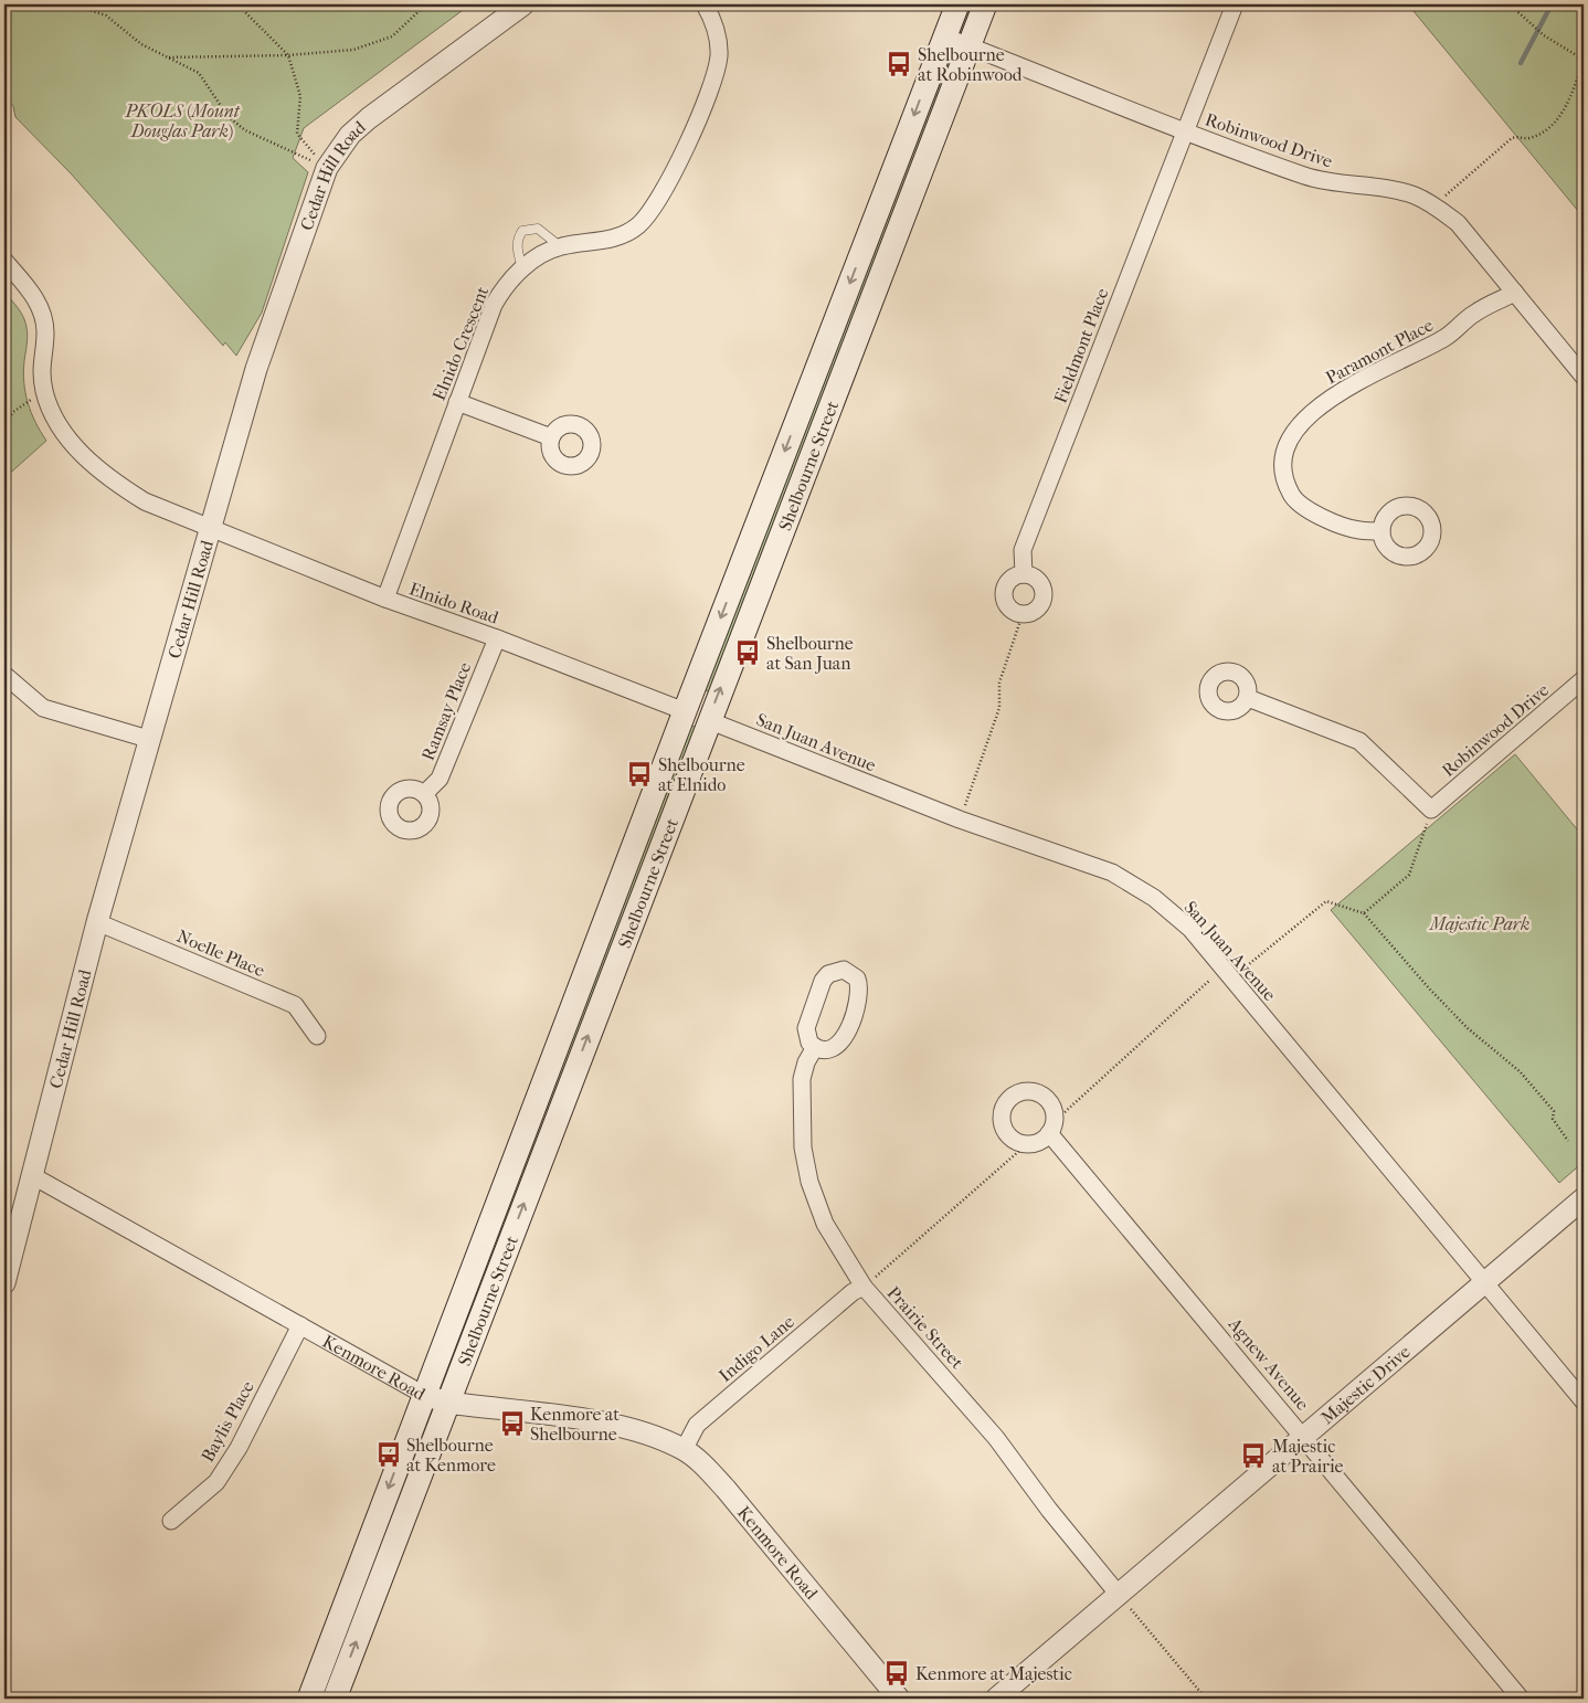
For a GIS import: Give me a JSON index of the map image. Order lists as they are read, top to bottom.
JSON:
{
  "streets": {
    "main road": ["Shelbourne Street"],
    "street": [
      "Robinwood Drive",
      "Cedar Hill Road",
      "Elnido Crescent",
      "Fieldmont Place",
      "Paramont Place",
      "Elnido Road",
      "Ramsay Place",
      "San Juan Avenue",
      "Noelle Place",
      "Prairie Street",
      "Indigo Lane",
      "Agnew Avenue",
      "Kenmore Road",
      "Majestic Drive",
      "Baylis Place"
    ]
  },
  "crossings": [
    ["Robinwood Drive", "Fieldmont Place"],
    ["Robinwood Drive", "Paramont Place"],
    ["Robinwood Drive", "Shelbourne Street"],
    ["Cedar Hill Road", "Elnido Road"],
    ["Cedar Hill Road", "Noelle Place"],
    ["Cedar Hill Road", "Kenmore Road"],
    ["Elnido Crescent", "Elnido Road"],
    ["Shelbourne Street", "Elnido Road"],
    ["Shelbourne Street", "San Juan Avenue"],
    ["Shelbourne Street", "Kenmore Road"],
    ["Elnido Road", "Ramsay Place"],
    ["San Juan Avenue", "Majestic Drive"],
    ["Prairie Street", "Indigo Lane"],
    ["Prairie Street", "Majestic Drive"],
    ["Indigo Lane", "Kenmore Road"],
    ["Agnew Avenue", "Majestic Drive"],
    ["Kenmore Road", "Baylis Place"]
  ],
  "parks": ["PKOLS (Mount Douglas Park)", "Majestic Park"],
  "places": {
    "bus stop": [
      "Shelbourne at Robinwood",
      "Shelbourne at San Juan",
      "Shelbourne at Elnido",
      "Kenmore at Shelbourne",
      "Shelbourne at Kenmore",
      "Majestic at Prairie",
      "Kenmore at Majestic"
    ]
  }
}
